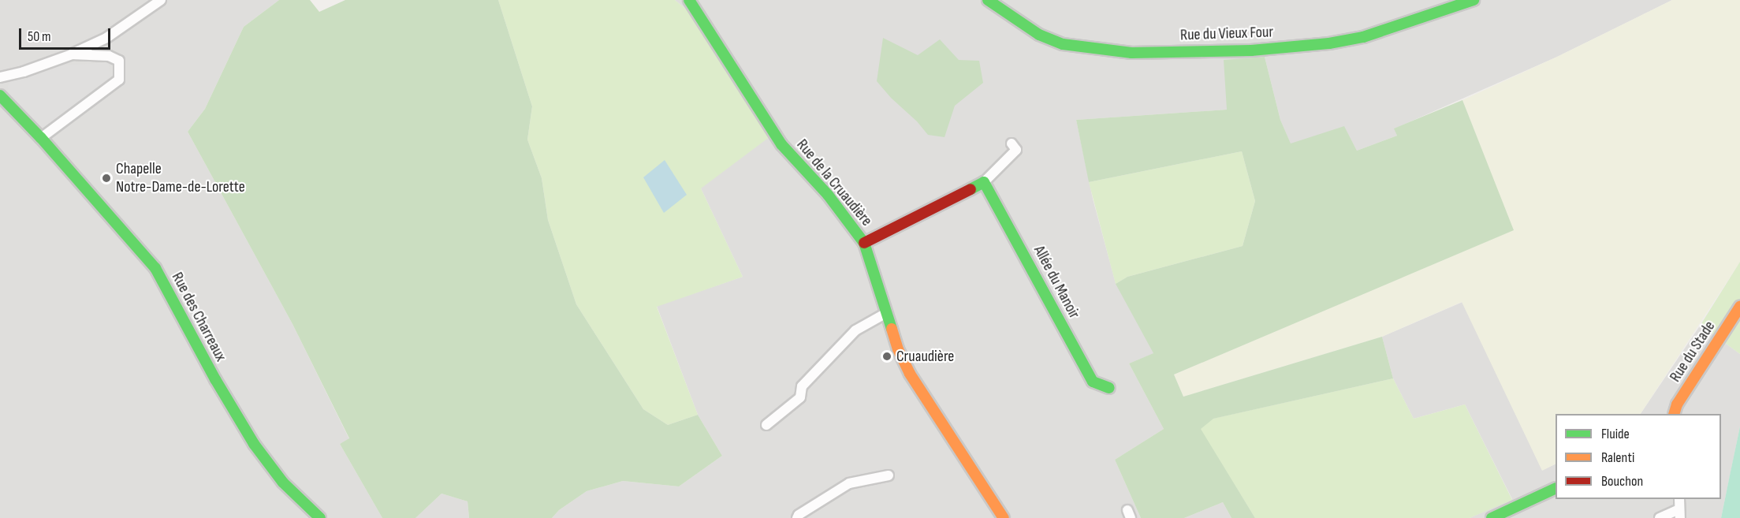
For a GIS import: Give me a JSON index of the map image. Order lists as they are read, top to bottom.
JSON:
{
  "streets": {
    "street": [
      "Rue du Vieux Four",
      "Rue de la Cruaudière",
      "Allée du Manoir",
      "Rue des Charreaux",
      "Rue du Stade"
    ]
  },
  "places": ["Chapelle Notre-Dame-de-Lorette", "Cruaudière"],
  "legend": ["Fluide", "Ralenti", "Bouchon"],
  "scale_bar": "50 m"
}
